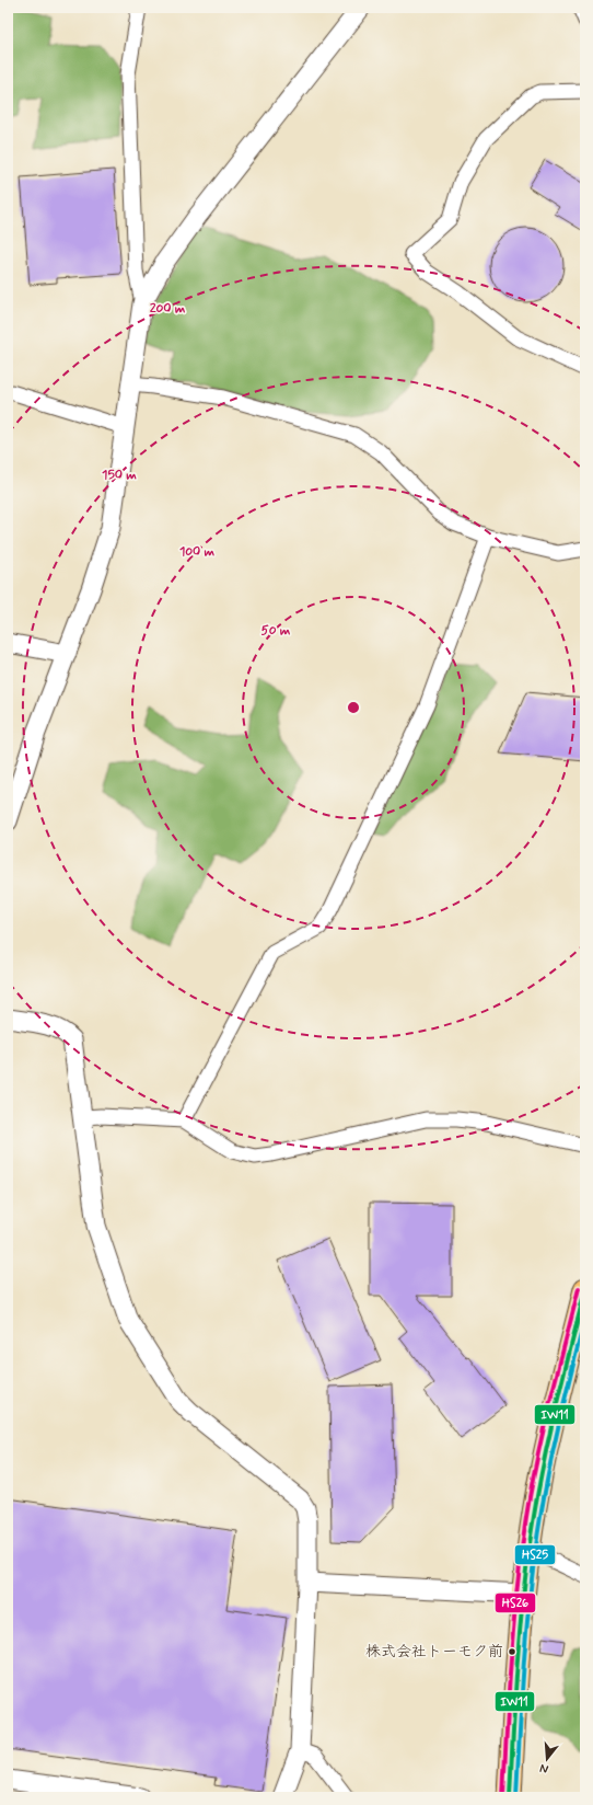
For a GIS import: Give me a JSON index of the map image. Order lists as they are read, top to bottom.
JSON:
{
  "places": ["株式会社トーモク前"],
  "lines": ["transit line HS26", "transit line IW11", "transit line HS25"],
  "north": "bottom",
  "rings": [
    "200 m",
    "150 m",
    "100 m",
    "50 m"
  ]
}
